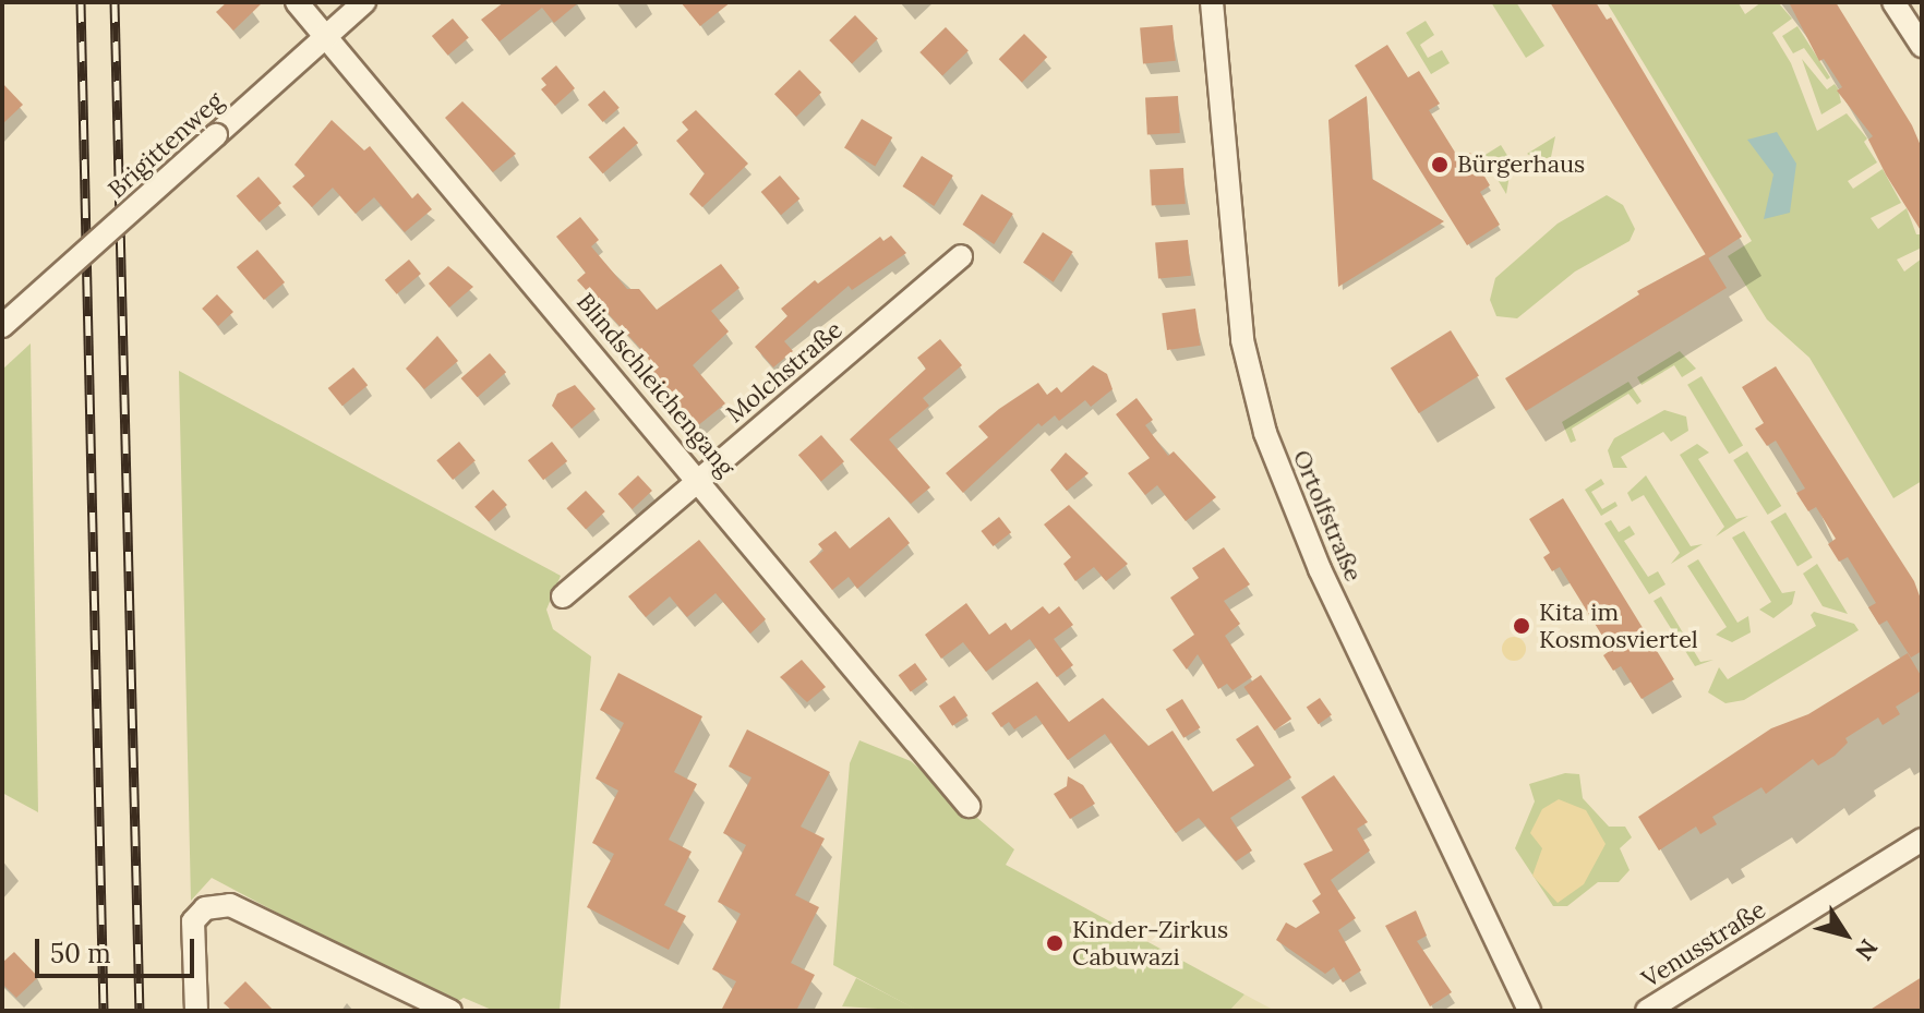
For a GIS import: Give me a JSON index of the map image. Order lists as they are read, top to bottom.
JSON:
{
  "streets": {
    "street": [
      "Brigittenweg",
      "Molchstraße",
      "Blindschleichengang",
      "Ortolfstraße",
      "Venusstraße"
    ]
  },
  "crossings": [
    ["Brigittenweg", "Blindschleichengang"],
    ["Molchstraße", "Blindschleichengang"]
  ],
  "places": ["Bürgerhaus", "Kita im Kosmosviertel", "Kinder-Zirkus Cabuwazi"],
  "scale_bar": "50 m",
  "north": "bottom right"
}
